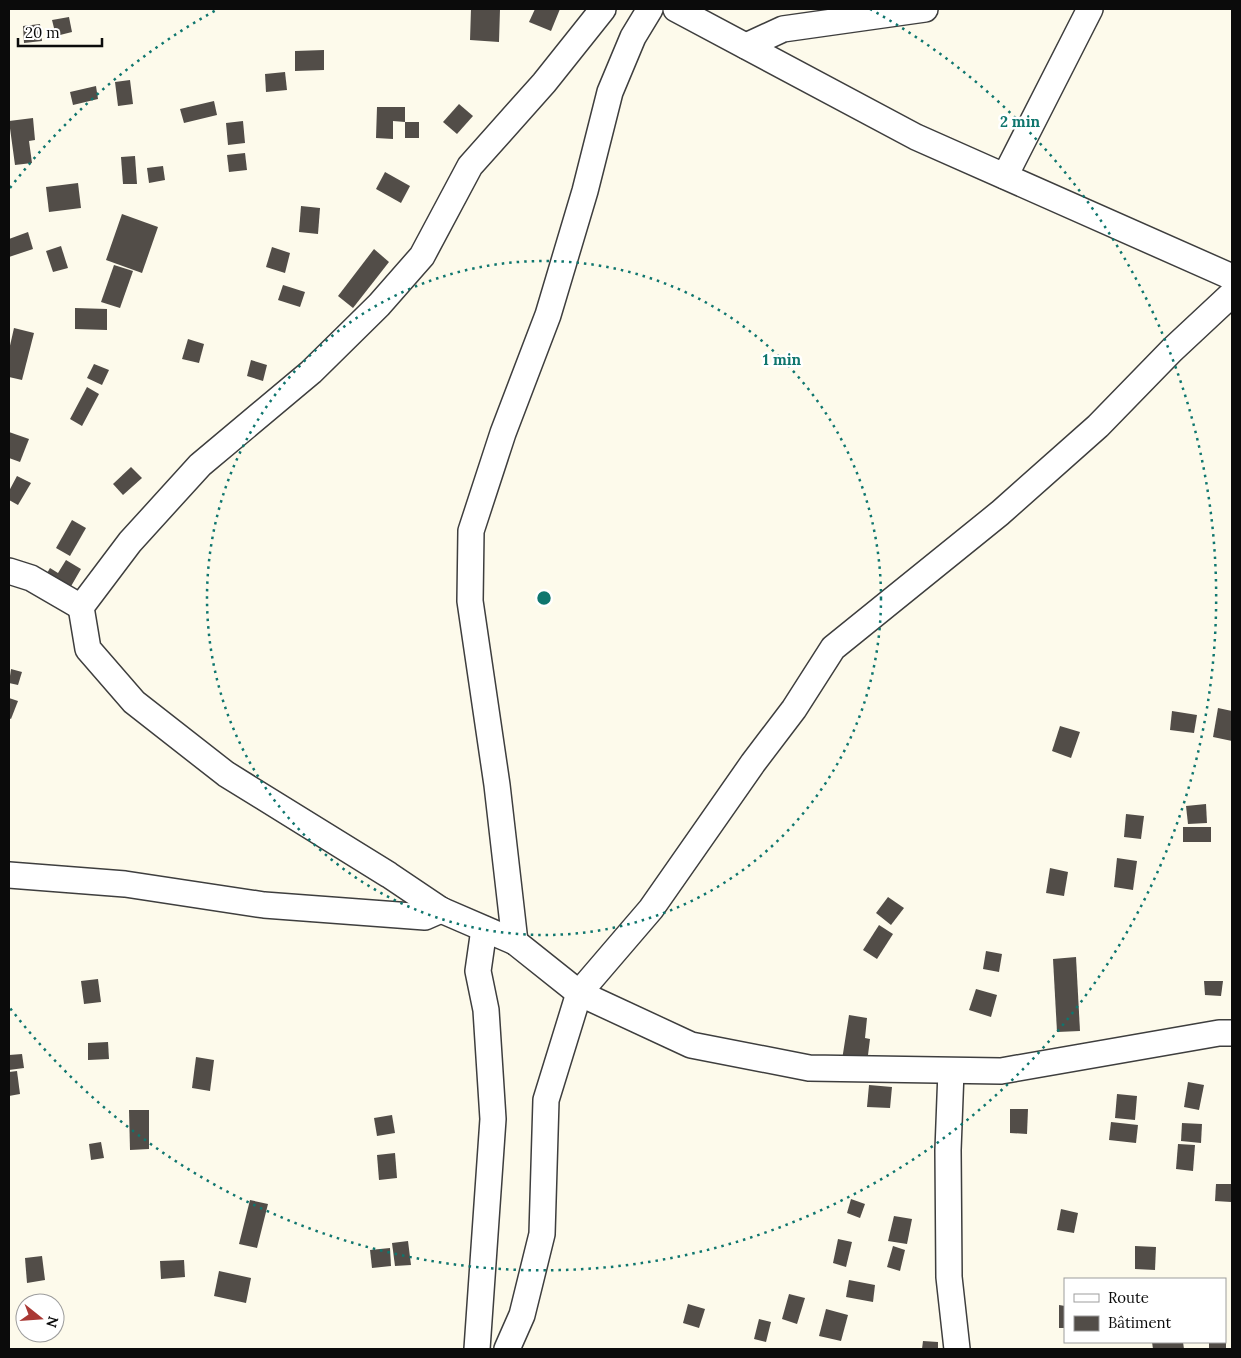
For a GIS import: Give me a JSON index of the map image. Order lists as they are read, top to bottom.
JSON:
{
  "legend": ["Route", "Bâtiment"],
  "scale_bar": "20 m",
  "north": "right",
  "rings": ["2 min", "1 min"]
}
